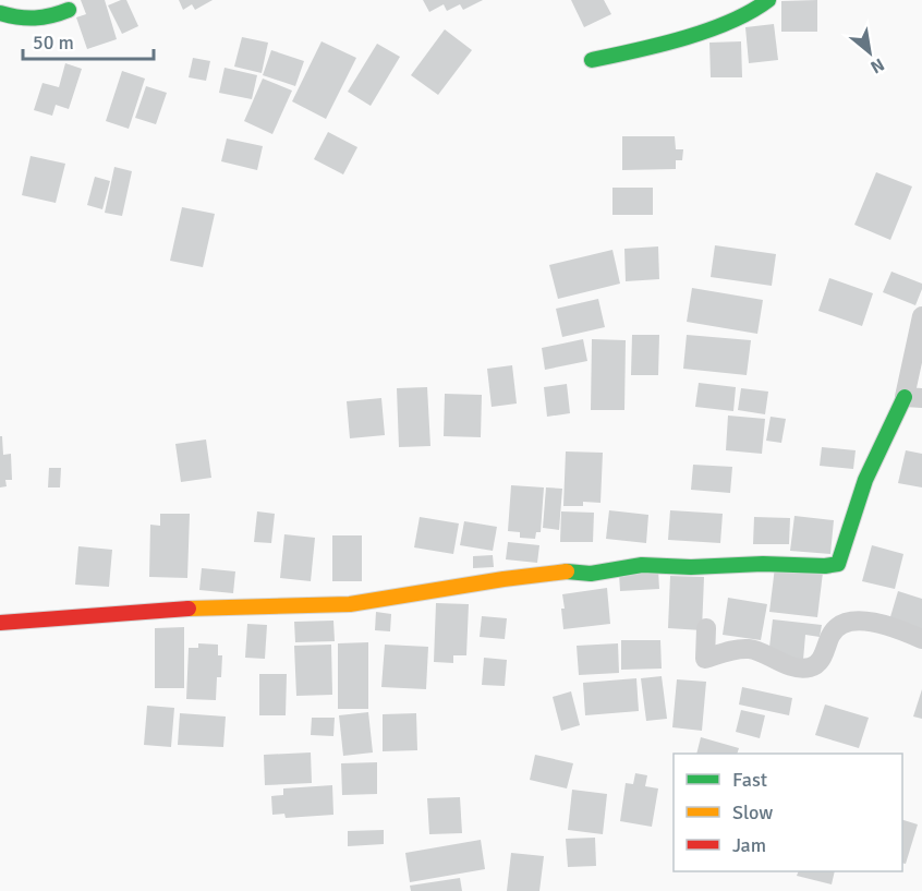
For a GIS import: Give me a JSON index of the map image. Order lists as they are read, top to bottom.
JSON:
{
  "legend": ["Fast", "Slow", "Jam"],
  "scale_bar": "50 m",
  "north": "bottom right"
}
